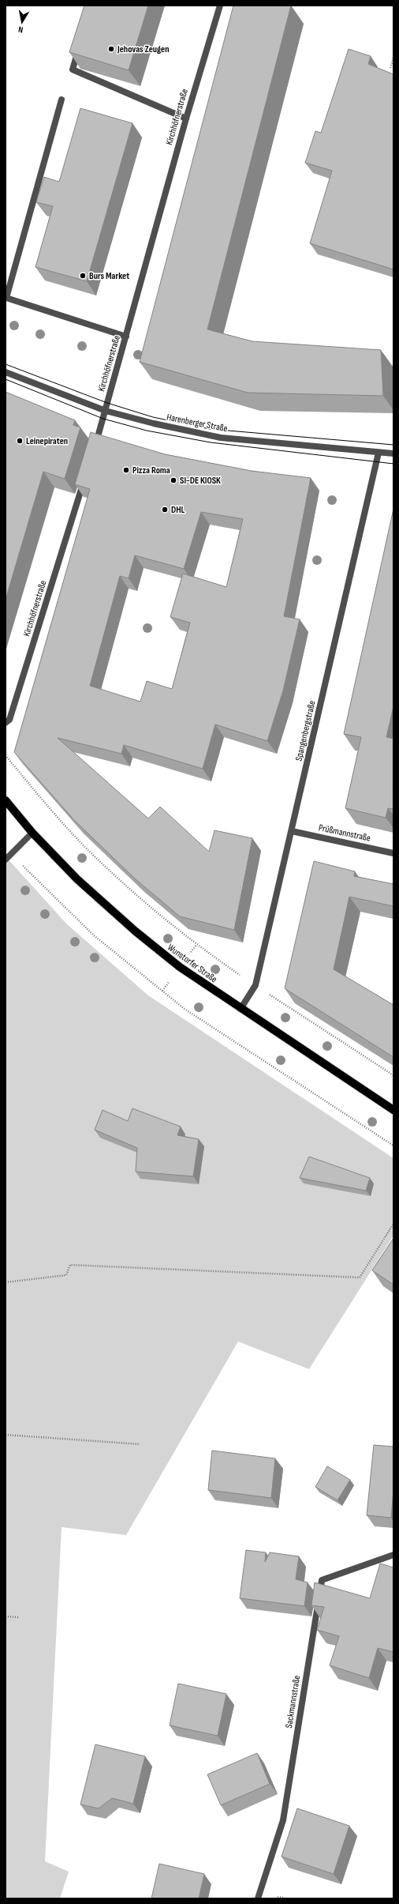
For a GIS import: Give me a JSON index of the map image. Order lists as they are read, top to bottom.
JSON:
{
  "streets": {
    "main road": ["Wunstorfer Straße"],
    "street": [
      "Kirchhöfnerstraße",
      "Harenberger Straße",
      "Spangenbergstraße",
      "Prüßmannstraße",
      "Sackmannstraße"
    ]
  },
  "crossings": [
    ["Kirchhöfnerstraße", "Harenberger Straße"],
    ["Harenberger Straße", "Spangenbergstraße"],
    ["Spangenbergstraße", "Prüßmannstraße"],
    ["Spangenbergstraße", "Wunstorfer Straße"]
  ],
  "places": [
    "Jehovas Zeugen",
    "Burs Market",
    "Leinepiraten",
    "Pizza Roma",
    "SI-DE KIOSK",
    "DHL"
  ],
  "north": "bottom"
}
